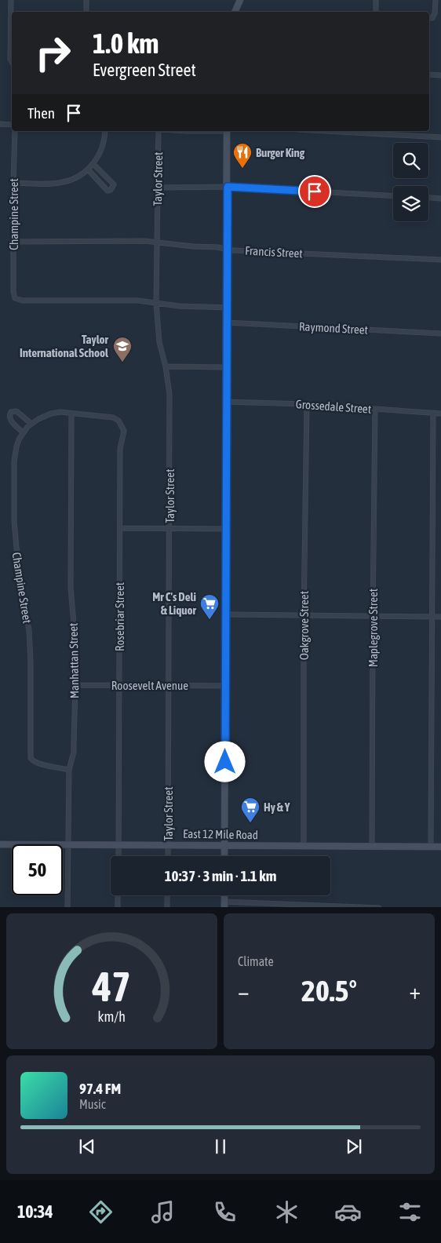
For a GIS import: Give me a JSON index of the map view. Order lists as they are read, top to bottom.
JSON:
{
  "streets": {
    "main road": ["East 12 Mile Road"],
    "street": [
      "Taylor Street",
      "Champine Street",
      "Francis Street",
      "Raymond Street",
      "Grossedale Street",
      "Rosebriar Street",
      "Oakgrove Street",
      "Maplegrove Street",
      "Manhattan Street",
      "Roosevelt Avenue"
    ]
  },
  "crossings": [
    ["Taylor Street", "Champine Street"],
    ["Taylor Street", "Francis Street"],
    ["Taylor Street", "Roosevelt Avenue"],
    ["Taylor Street", "East 12 Mile Road"],
    ["Champine Street", "Francis Street"],
    ["Champine Street", "Rosebriar Street"],
    ["Champine Street", "Manhattan Street"],
    ["Grossedale Street", "Oakgrove Street"],
    ["Grossedale Street", "Maplegrove Street"],
    ["Rosebriar Street", "Manhattan Street"],
    ["Rosebriar Street", "Roosevelt Avenue"],
    ["Rosebriar Street", "East 12 Mile Road"],
    ["Oakgrove Street", "East 12 Mile Road"],
    ["Maplegrove Street", "East 12 Mile Road"],
    ["Manhattan Street", "Roosevelt Avenue"],
    ["Manhattan Street", "East 12 Mile Road"]
  ],
  "places": {
    "restaurant": ["Burger King"],
    "school or university": ["Taylor International School"],
    "supermarket": ["Mr C's Deli & Liquor", "Hy & Y"]
  },
  "page": {
    "turn": ["1.0 km", "Evergreen Street"],
    "then": "Then",
    "limit": "50",
    "trip": "10:37 · 3 min · 1.1 km",
    "tile": "Climate",
    "heat": ["−", "20.5°", "+"],
    "song": ["97.4 FM", "Music"],
    "tabs": "10:34",
    "gauge": ["47", "km/h"]
  }
}
